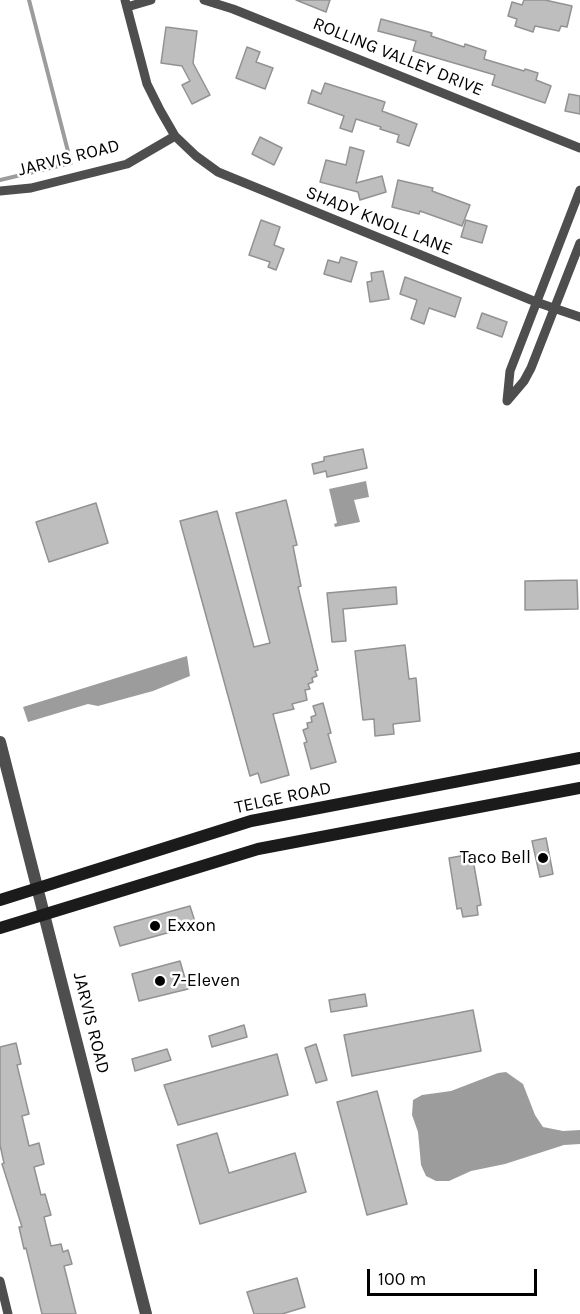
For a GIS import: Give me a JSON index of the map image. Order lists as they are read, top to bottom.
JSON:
{
  "streets": {
    "main road": ["TELGE ROAD"],
    "street": ["ROLLING VALLEY DRIVE", "JARVIS ROAD", "SHADY KNOLL LANE"]
  },
  "crossings": [
    ["JARVIS ROAD", "SHADY KNOLL LANE"],
    ["JARVIS ROAD", "TELGE ROAD"]
  ],
  "places": ["Taco Bell", "Exxon", "7-Eleven"],
  "scale_bar": "100 m"
}
